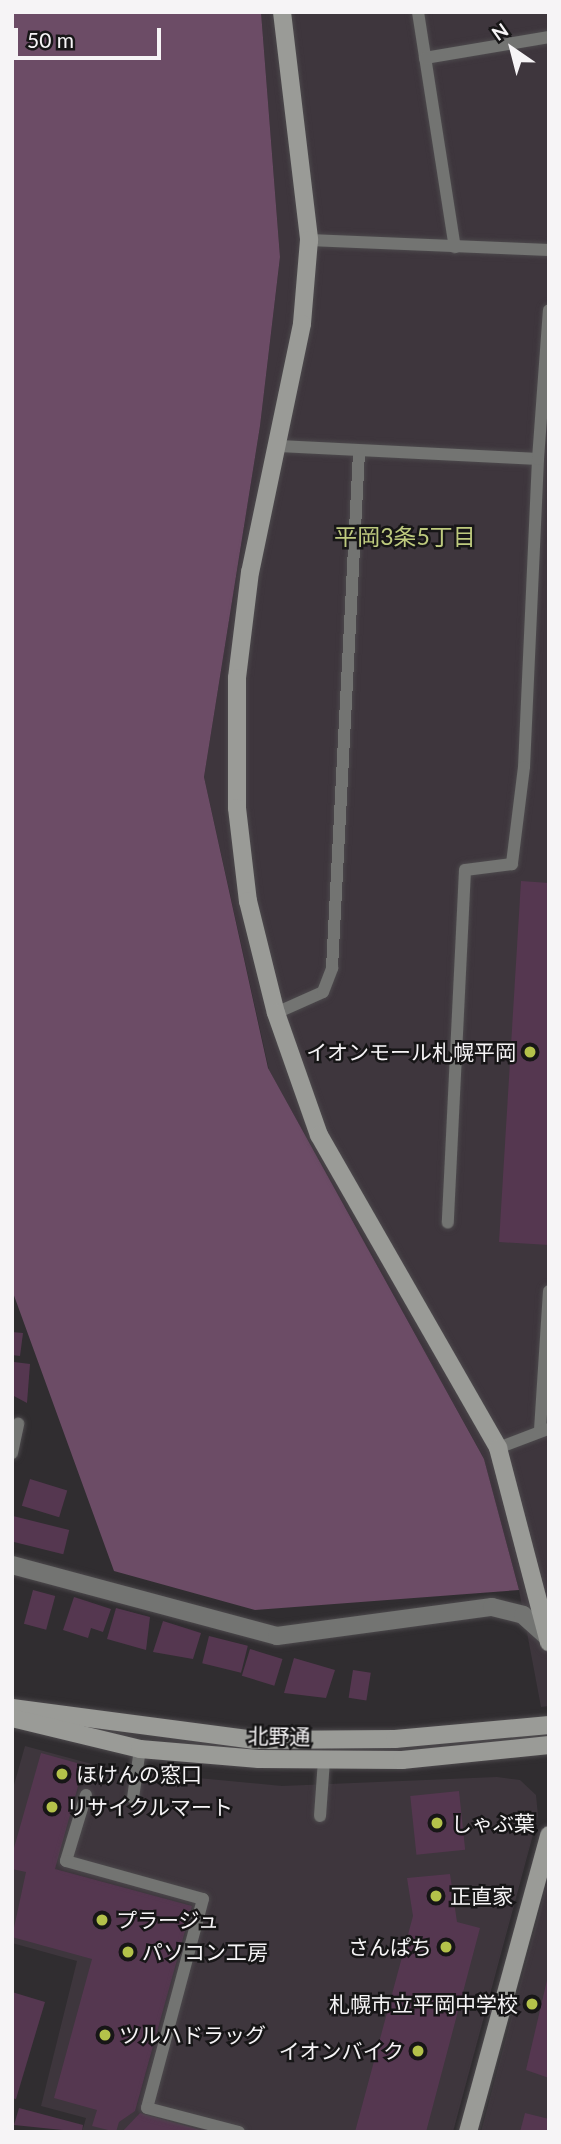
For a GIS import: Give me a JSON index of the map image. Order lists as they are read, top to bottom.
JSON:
{
  "streets": {
    "street": ["北野通"]
  },
  "districts": ["平岡3条5丁目"],
  "places": [
    "イオンモール札幌平岡",
    "ほけんの窓口",
    "リサイクルマート",
    "しゃぶ葉",
    "正直家",
    "プラージュ",
    "さんぱち",
    "パソコン工房",
    "札幌市立平岡中学校",
    "ツルハドラッグ",
    "イオンバイク"
  ],
  "scale_bar": "50 m",
  "north": "top left"
}
